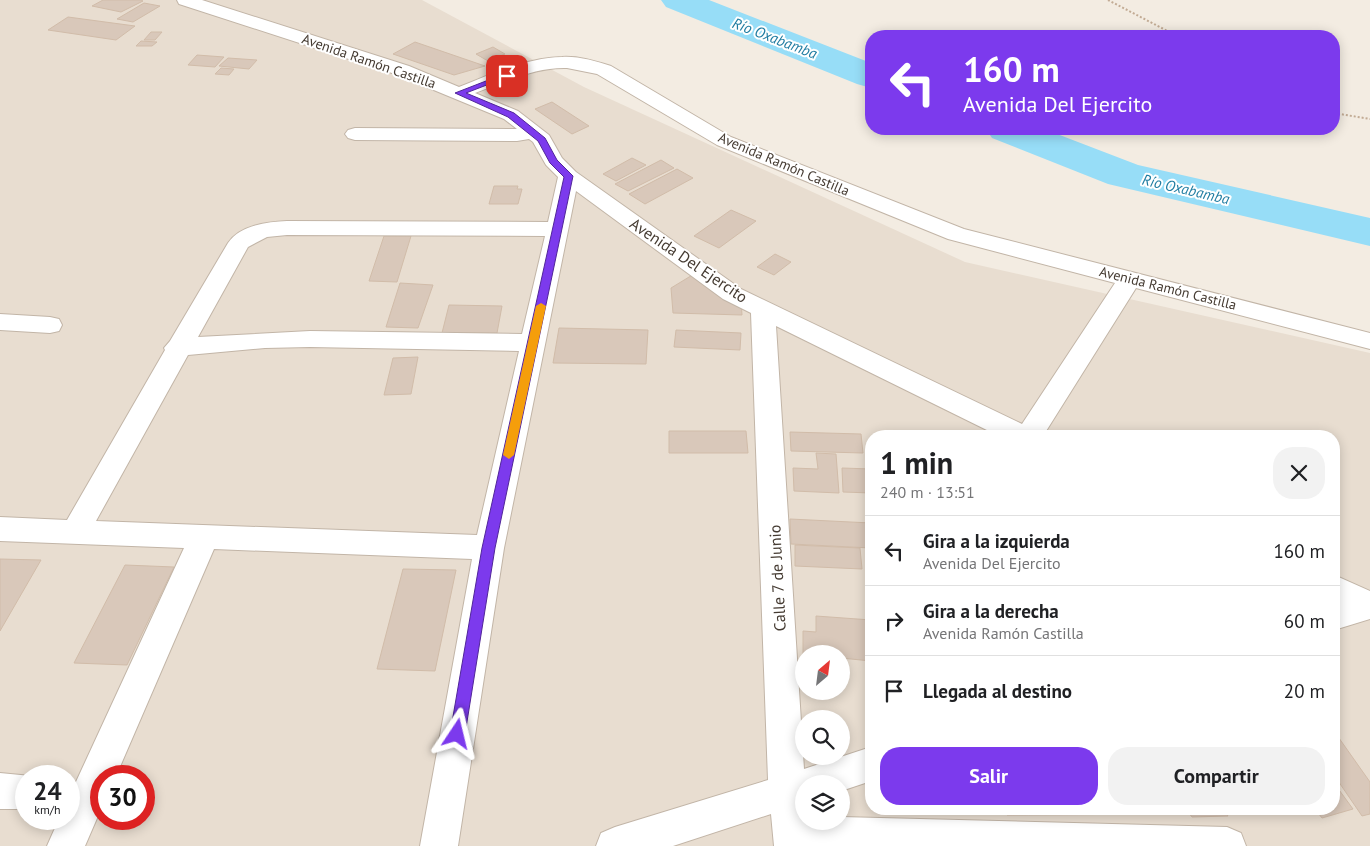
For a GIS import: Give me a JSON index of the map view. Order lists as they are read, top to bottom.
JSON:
{
  "streets": {
    "street": ["Avenida Ramón Castilla", "Avenida Del Ejercito", "Calle 7 de Junio"]
  },
  "crossings": [
    ["Avenida Ramón Castilla", "Avenida Del Ejercito"],
    ["Avenida Del Ejercito", "Calle 7 de Junio"]
  ],
  "water": ["Río Oxabamba"],
  "north": "top right",
  "page": {
    "turn": ["160 m", "Avenida Del Ejercito"],
    "heading": ["1 min", "240 m · 13:51"],
    "list": [
      {
        "name": "Gira a la izquierda",
        "note": "Avenida Del Ejercito",
        "value": "160 m"
      },
      {
        "name": "Gira a la derecha",
        "note": "Avenida Ramón Castilla",
        "value": "60 m"
      },
      {
        "name": "Llegada al destino",
        "value": "20 m"
      }
    ],
    "buttons": ["Salir", "Compartir"],
    "speed": "24 km/h",
    "limit": "30"
  }
}
